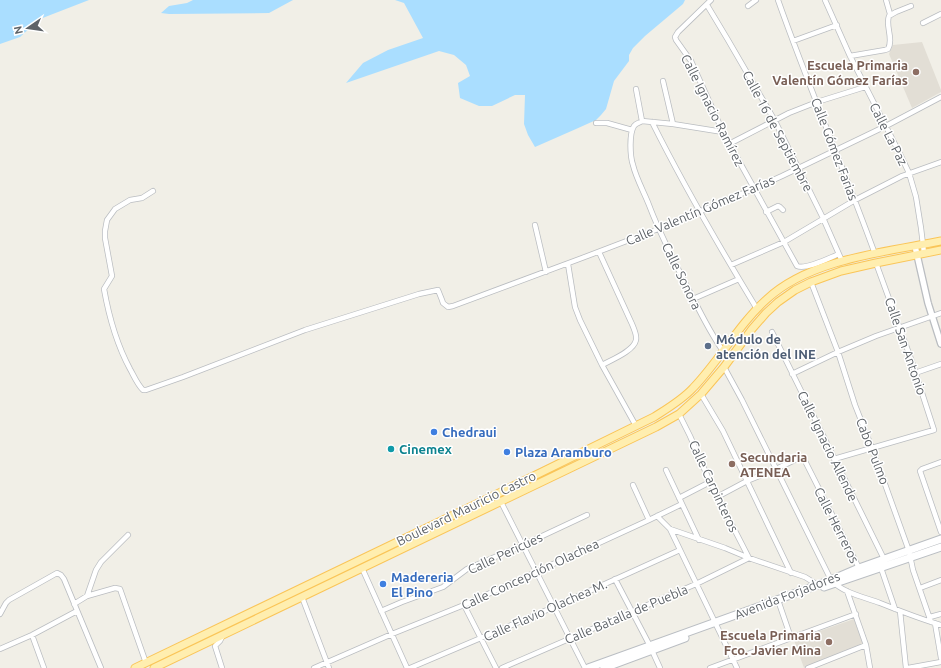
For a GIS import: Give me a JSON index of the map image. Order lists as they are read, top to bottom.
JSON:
{
  "streets": {
    "main road": ["Boulevard Mauricio Castro", "Avenida Forjadores"],
    "street": [
      "Calle Ignacio Ramírez",
      "Calle 16 de Septiembre",
      "Calle La Paz",
      "Calle Gómez Farias",
      "Calle Valentín Gómez Farías",
      "Calle Sonora",
      "Calle San Antonio",
      "Calle Ignacio Allende",
      "Cabo Pulmo",
      "Calle Carpinteros",
      "Calle Herreros",
      "Calle Pericúes",
      "Calle Concepción Olachea",
      "Calle Flavio Olachea M.",
      "Calle Batalla de Puebla"
    ]
  },
  "crossings": [
    ["Calle Ignacio Ramírez", "Calle 16 de Septiembre"],
    ["Calle Ignacio Ramírez", "Calle Valentín Gómez Farías"],
    ["Calle Ignacio Ramírez", "Boulevard Mauricio Castro"],
    ["Calle 16 de Septiembre", "Calle Valentín Gómez Farías"],
    ["Calle 16 de Septiembre", "Boulevard Mauricio Castro"],
    ["Calle La Paz", "Calle Valentín Gómez Farías"],
    ["Calle La Paz", "Boulevard Mauricio Castro"],
    ["Calle Gómez Farias", "Calle Valentín Gómez Farías"],
    ["Calle Gómez Farias", "Boulevard Mauricio Castro"],
    ["Calle Valentín Gómez Farías", "Calle Sonora"],
    ["Calle Sonora", "Boulevard Mauricio Castro"],
    ["Calle San Antonio", "Cabo Pulmo"],
    ["Calle San Antonio", "Boulevard Mauricio Castro"],
    ["Calle Ignacio Allende", "Avenida Forjadores"],
    ["Cabo Pulmo", "Boulevard Mauricio Castro"],
    ["Cabo Pulmo", "Avenida Forjadores"],
    ["Calle Carpinteros", "Boulevard Mauricio Castro"],
    ["Calle Carpinteros", "Calle Herreros"],
    ["Calle Carpinteros", "Calle Batalla de Puebla"],
    ["Calle Herreros", "Avenida Forjadores"]
  ],
  "places": [
    "Escuela Primaria Valentín Gómez Farías",
    "Módulo de atención del INE",
    "Chedraui",
    "Cinemex",
    "Plaza Aramburo",
    "Secundaria ATENEA",
    "Madereria El Pino",
    "Escuela Primaria Fco. Javier Mina"
  ],
  "north": "left"
}
